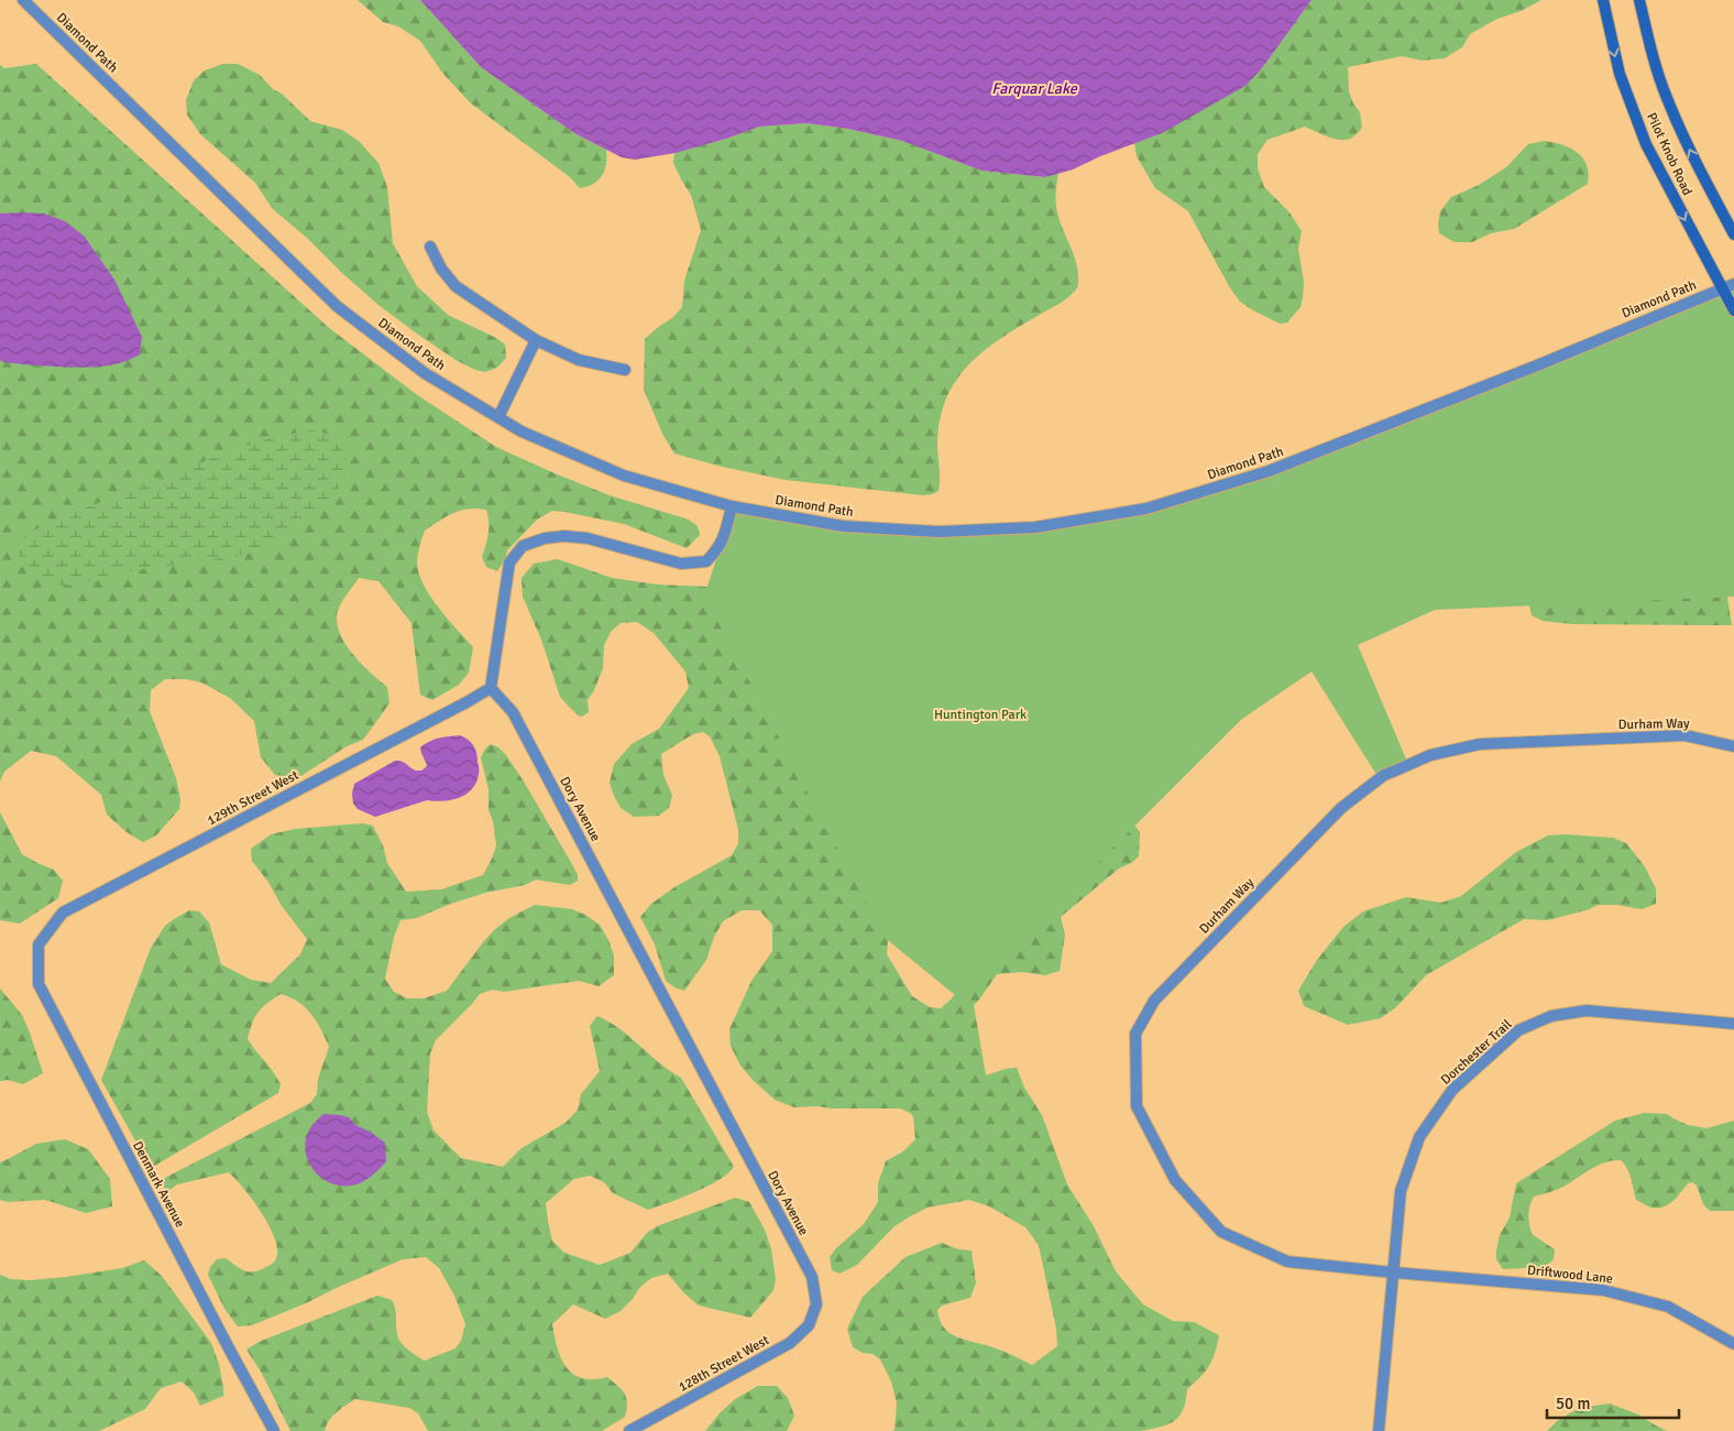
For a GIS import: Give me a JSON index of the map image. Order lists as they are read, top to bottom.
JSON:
{
  "streets": {
    "main road": ["Pilot Knob Road"],
    "street": [
      "Diamond Path",
      "Durham Way",
      "129th Street West",
      "Dory Avenue",
      "Dorchester Trail",
      "Denmark Avenue",
      "Driftwood Lane",
      "128th Street West"
    ]
  },
  "crossings": [
    ["Diamond Path", "Pilot Knob Road"],
    ["Durham Way", "Dorchester Trail"],
    ["Durham Way", "Driftwood Lane"],
    ["129th Street West", "Dory Avenue"],
    ["129th Street West", "Denmark Avenue"],
    ["Dory Avenue", "128th Street West"],
    ["Dorchester Trail", "Driftwood Lane"]
  ],
  "water": ["Farquar Lake"],
  "parks": ["Huntington Park"],
  "scale_bar": "50 m"
}
